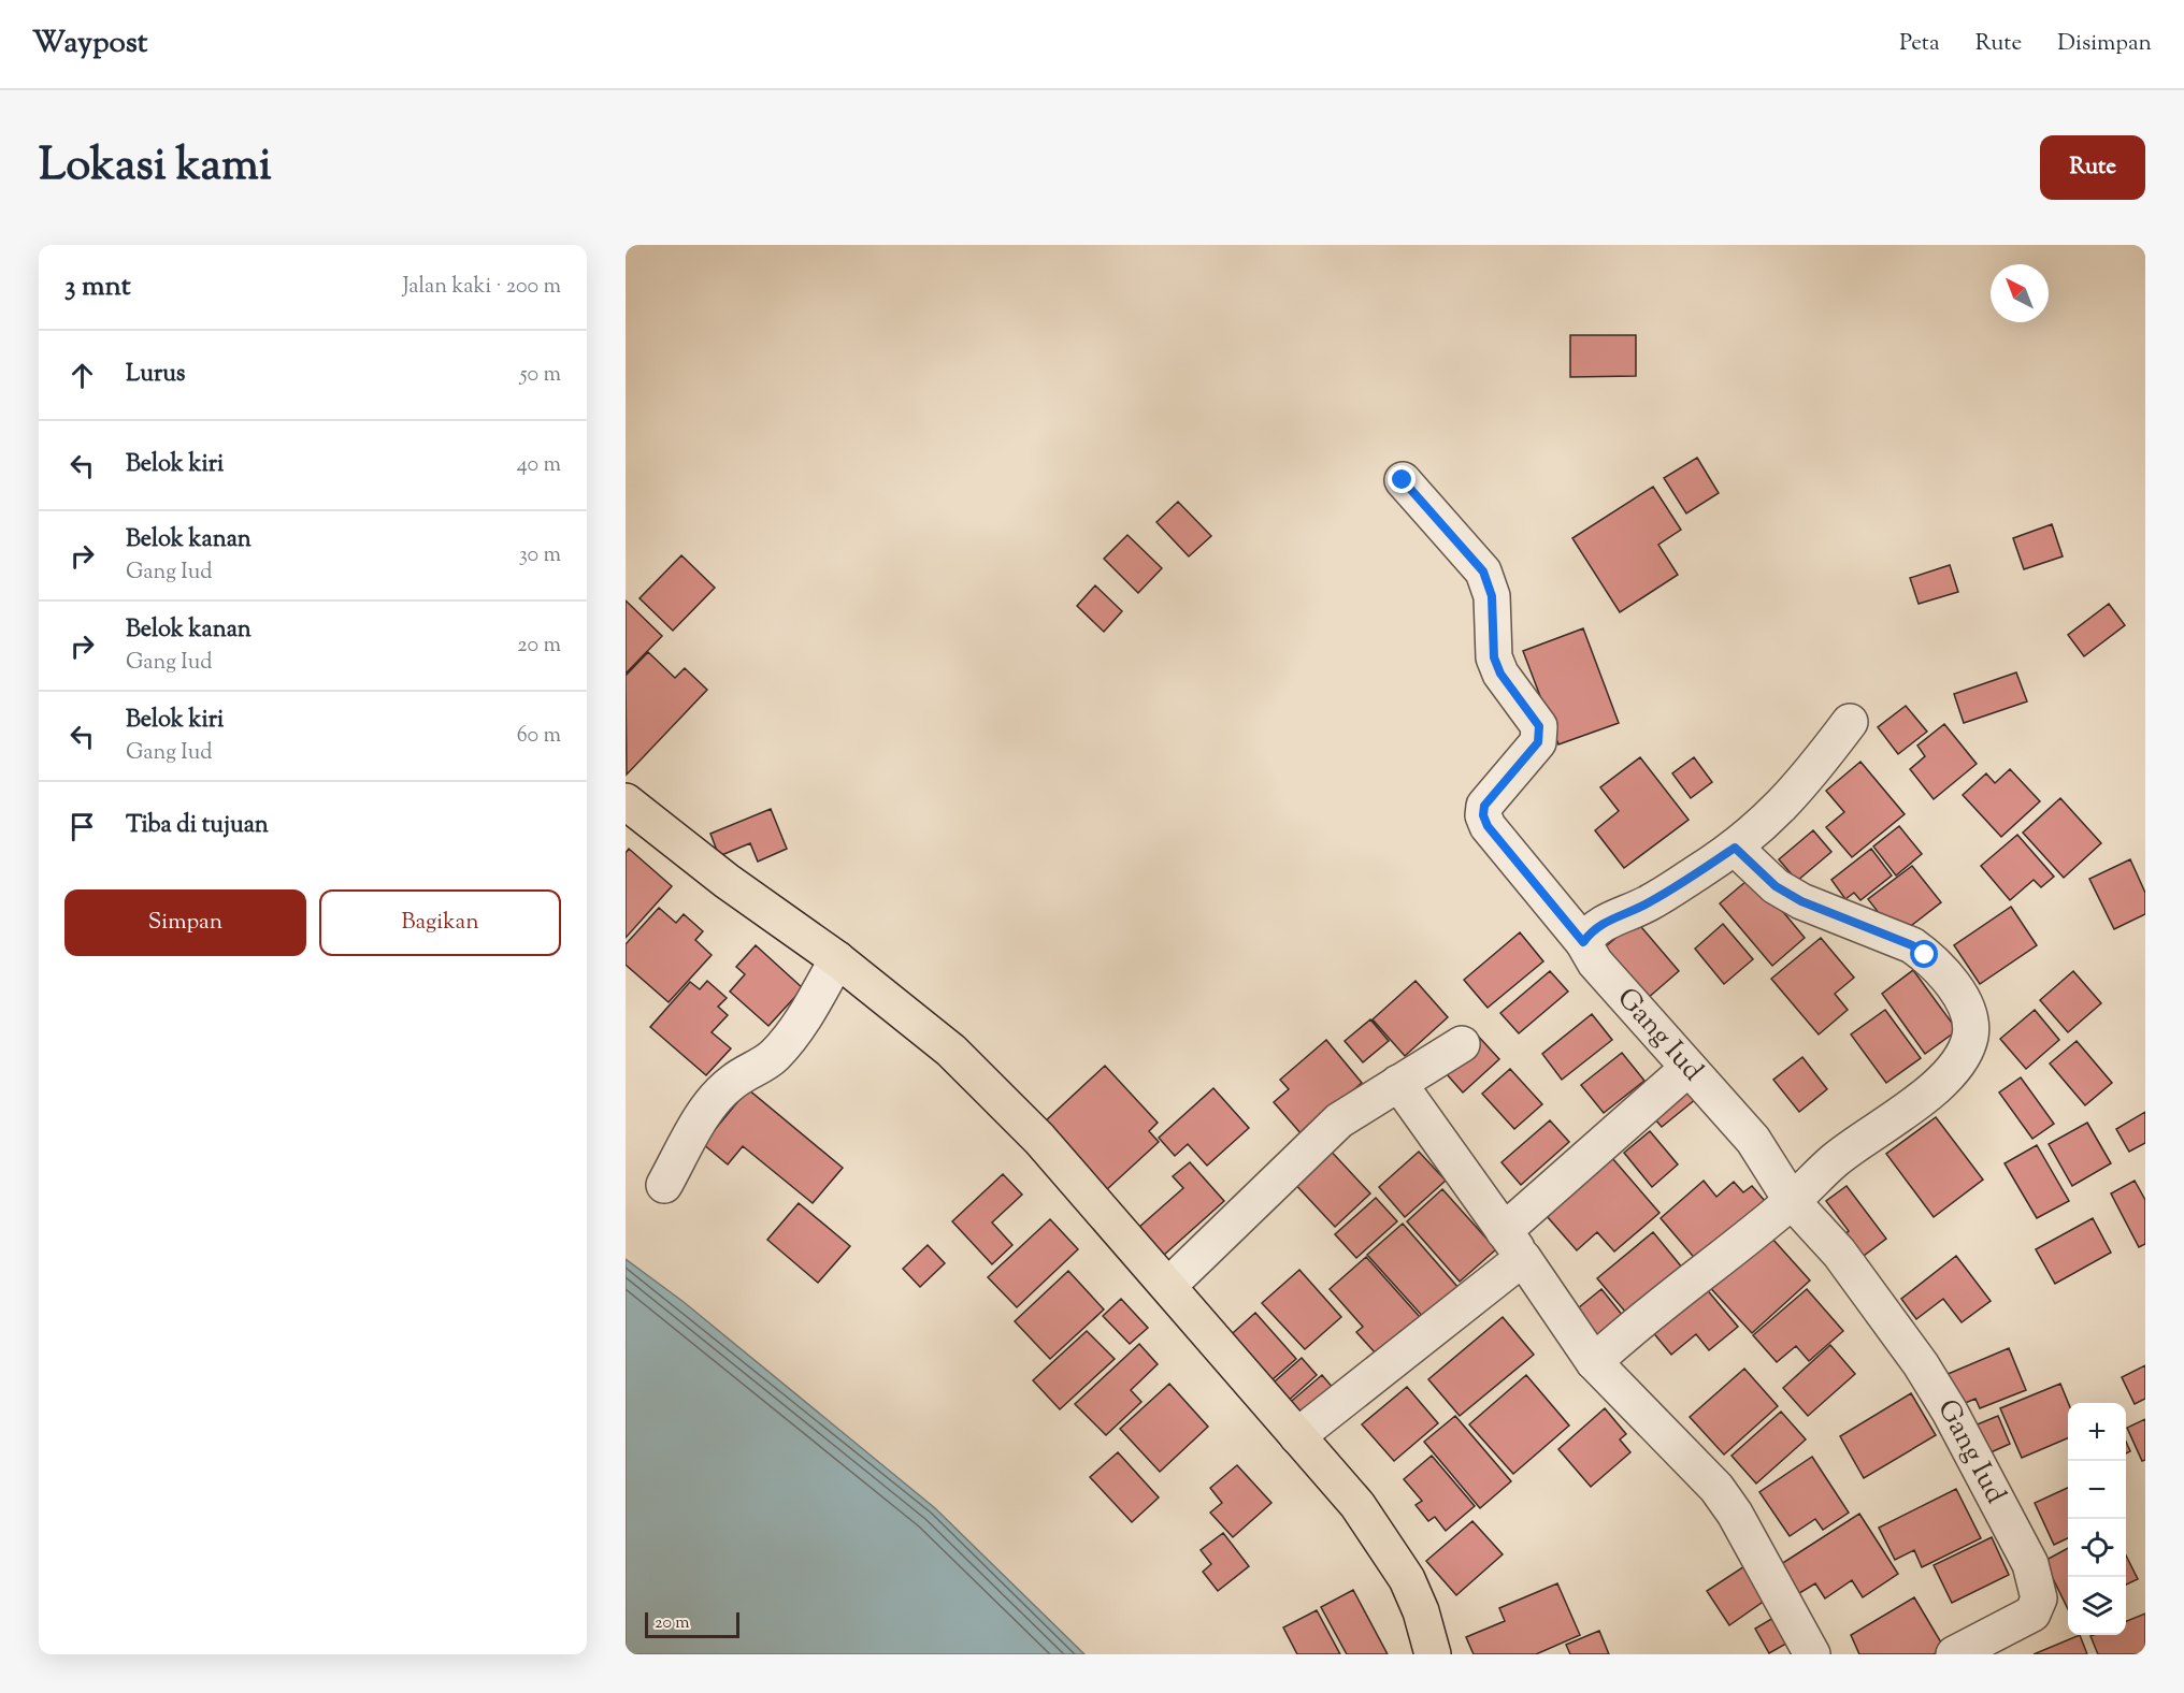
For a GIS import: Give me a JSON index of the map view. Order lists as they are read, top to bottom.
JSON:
{
  "streets": {
    "street": ["Gang Iud"]
  },
  "scale_bar": "20 m",
  "north": "top left",
  "page": {
    "header": "Waypost",
    "nav": ["Peta", "Rute", "Disimpan"],
    "title": "Lokasi kami",
    "buttons": [
      "Rute",
      ["Simpan", "Bagikan"]
    ],
    "heading": ["3 mnt", "Jalan kaki · 200 m"],
    "list": [
      ["Lurus", "50 m"],
      ["Belok kiri", "40 m"],
      ["Belok kanan", "Gang Iud", "30 m"],
      ["Belok kanan", "Gang Iud", "20 m"],
      ["Belok kiri", "Gang Iud", "60 m"],
      "Tiba di tujuan"
    ],
    "map_buttons": ["+", "−"],
    "scale": "20 m"
  }
}
